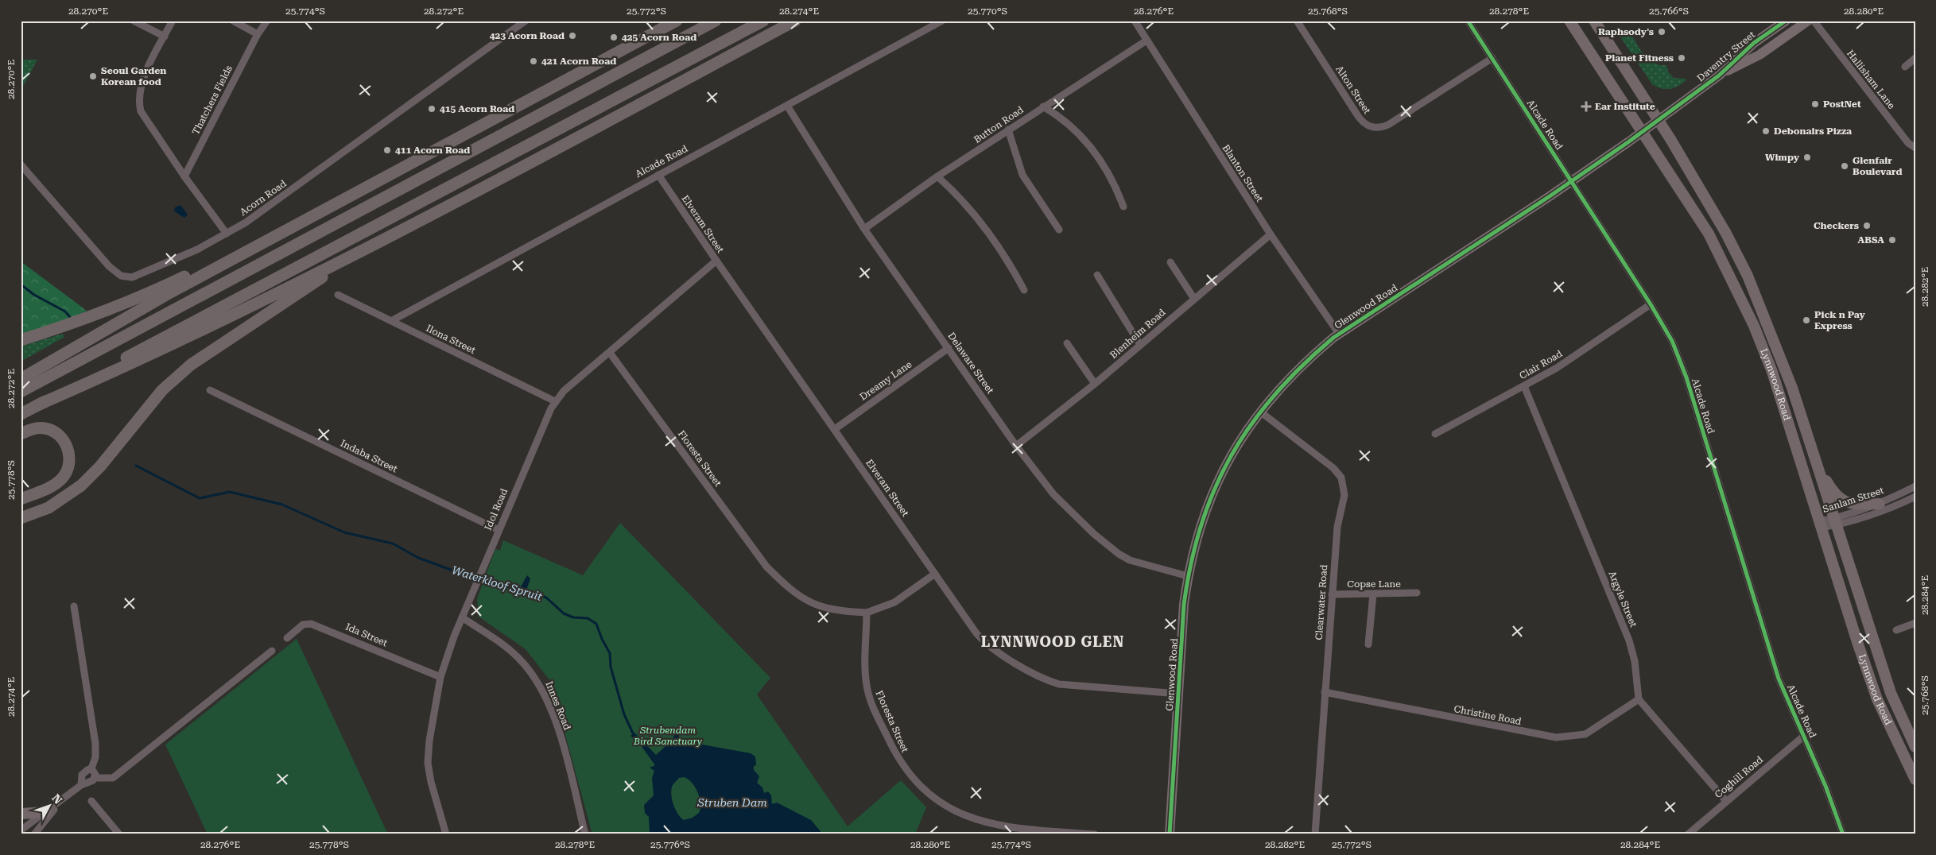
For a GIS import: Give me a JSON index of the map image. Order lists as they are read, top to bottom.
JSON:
{
  "streets": {
    "main road": ["Lynnwood Road"],
    "street": [
      "Daventry Street",
      "Hallisham Lane",
      "Alton Street",
      "Thatchers Fields",
      "Button Road",
      "Alcade Road",
      "Blanton Street",
      "Acorn Road",
      "Elveram Street",
      "Glenwood Road",
      "Blenheim Road",
      "Ilona Street",
      "Delaware Street",
      "Clair Road",
      "Dreamy Lane",
      "Indaba Street",
      "Floresta Street",
      "Sanlam Street",
      "Idol Road",
      "Copse Lane",
      "Argyle Street",
      "Clearwater Road",
      "Ida Street",
      "Innes Road",
      "Christine Road",
      "Coghill Road"
    ]
  },
  "crossings": [
    ["Daventry Street", "Glenwood Road"],
    ["Daventry Street", "Lynnwood Road"],
    ["Alton Street", "Alcade Road"],
    ["Button Road", "Blanton Street"],
    ["Button Road", "Delaware Street"],
    ["Alcade Road", "Elveram Street"],
    ["Alcade Road", "Glenwood Road"],
    ["Alcade Road", "Ilona Street"],
    ["Alcade Road", "Delaware Street"],
    ["Alcade Road", "Clair Road"],
    ["Alcade Road", "Coghill Road"],
    ["Blanton Street", "Glenwood Road"],
    ["Blanton Street", "Blenheim Road"],
    ["Elveram Street", "Glenwood Road"],
    ["Elveram Street", "Dreamy Lane"],
    ["Elveram Street", "Idol Road"],
    ["Glenwood Road", "Delaware Street"],
    ["Glenwood Road", "Lynnwood Road"],
    ["Glenwood Road", "Clearwater Road"],
    ["Blenheim Road", "Delaware Street"],
    ["Ilona Street", "Idol Road"],
    ["Delaware Street", "Dreamy Lane"],
    ["Clair Road", "Argyle Street"],
    ["Lynnwood Road", "Sanlam Street"],
    ["Indaba Street", "Idol Road"],
    ["Floresta Street", "Idol Road"],
    ["Idol Road", "Ida Street"],
    ["Idol Road", "Innes Road"],
    ["Copse Lane", "Clearwater Road"],
    ["Argyle Street", "Christine Road"],
    ["Clearwater Road", "Christine Road"]
  ],
  "districts": ["LYNNWOOD GLEN"],
  "water": ["Waterkloof Spruit", "Struben Dam"],
  "parks": ["Strubendam Bird Sanctuary"],
  "places": {
    "other": [
      "Raphsody's",
      "423 Acorn Road",
      "425 Acorn Road",
      "Planet Fitness",
      "421 Acorn Road",
      "Seoul Garden Korean food",
      "PostNet",
      "415 Acorn Road",
      "Debonairs Pizza",
      "411 Acorn Road",
      "Wimpy",
      "Glenfair Boulevard",
      "Checkers",
      "ABSA",
      "Pick n Pay Express"
    ],
    "health": ["Ear Institute"]
  },
  "north": "top right",
  "coordinates": [
    "28.270°E",
    "25.774°S",
    "28.272°E",
    "25.772°S",
    "28.274°E",
    "25.770°S",
    "28.276°E",
    "25.768°S",
    "28.278°E",
    "25.766°S",
    "28.280°E",
    "28.282°E",
    "25.778°S",
    "28.284°E",
    "25.776°S"
  ]
}
